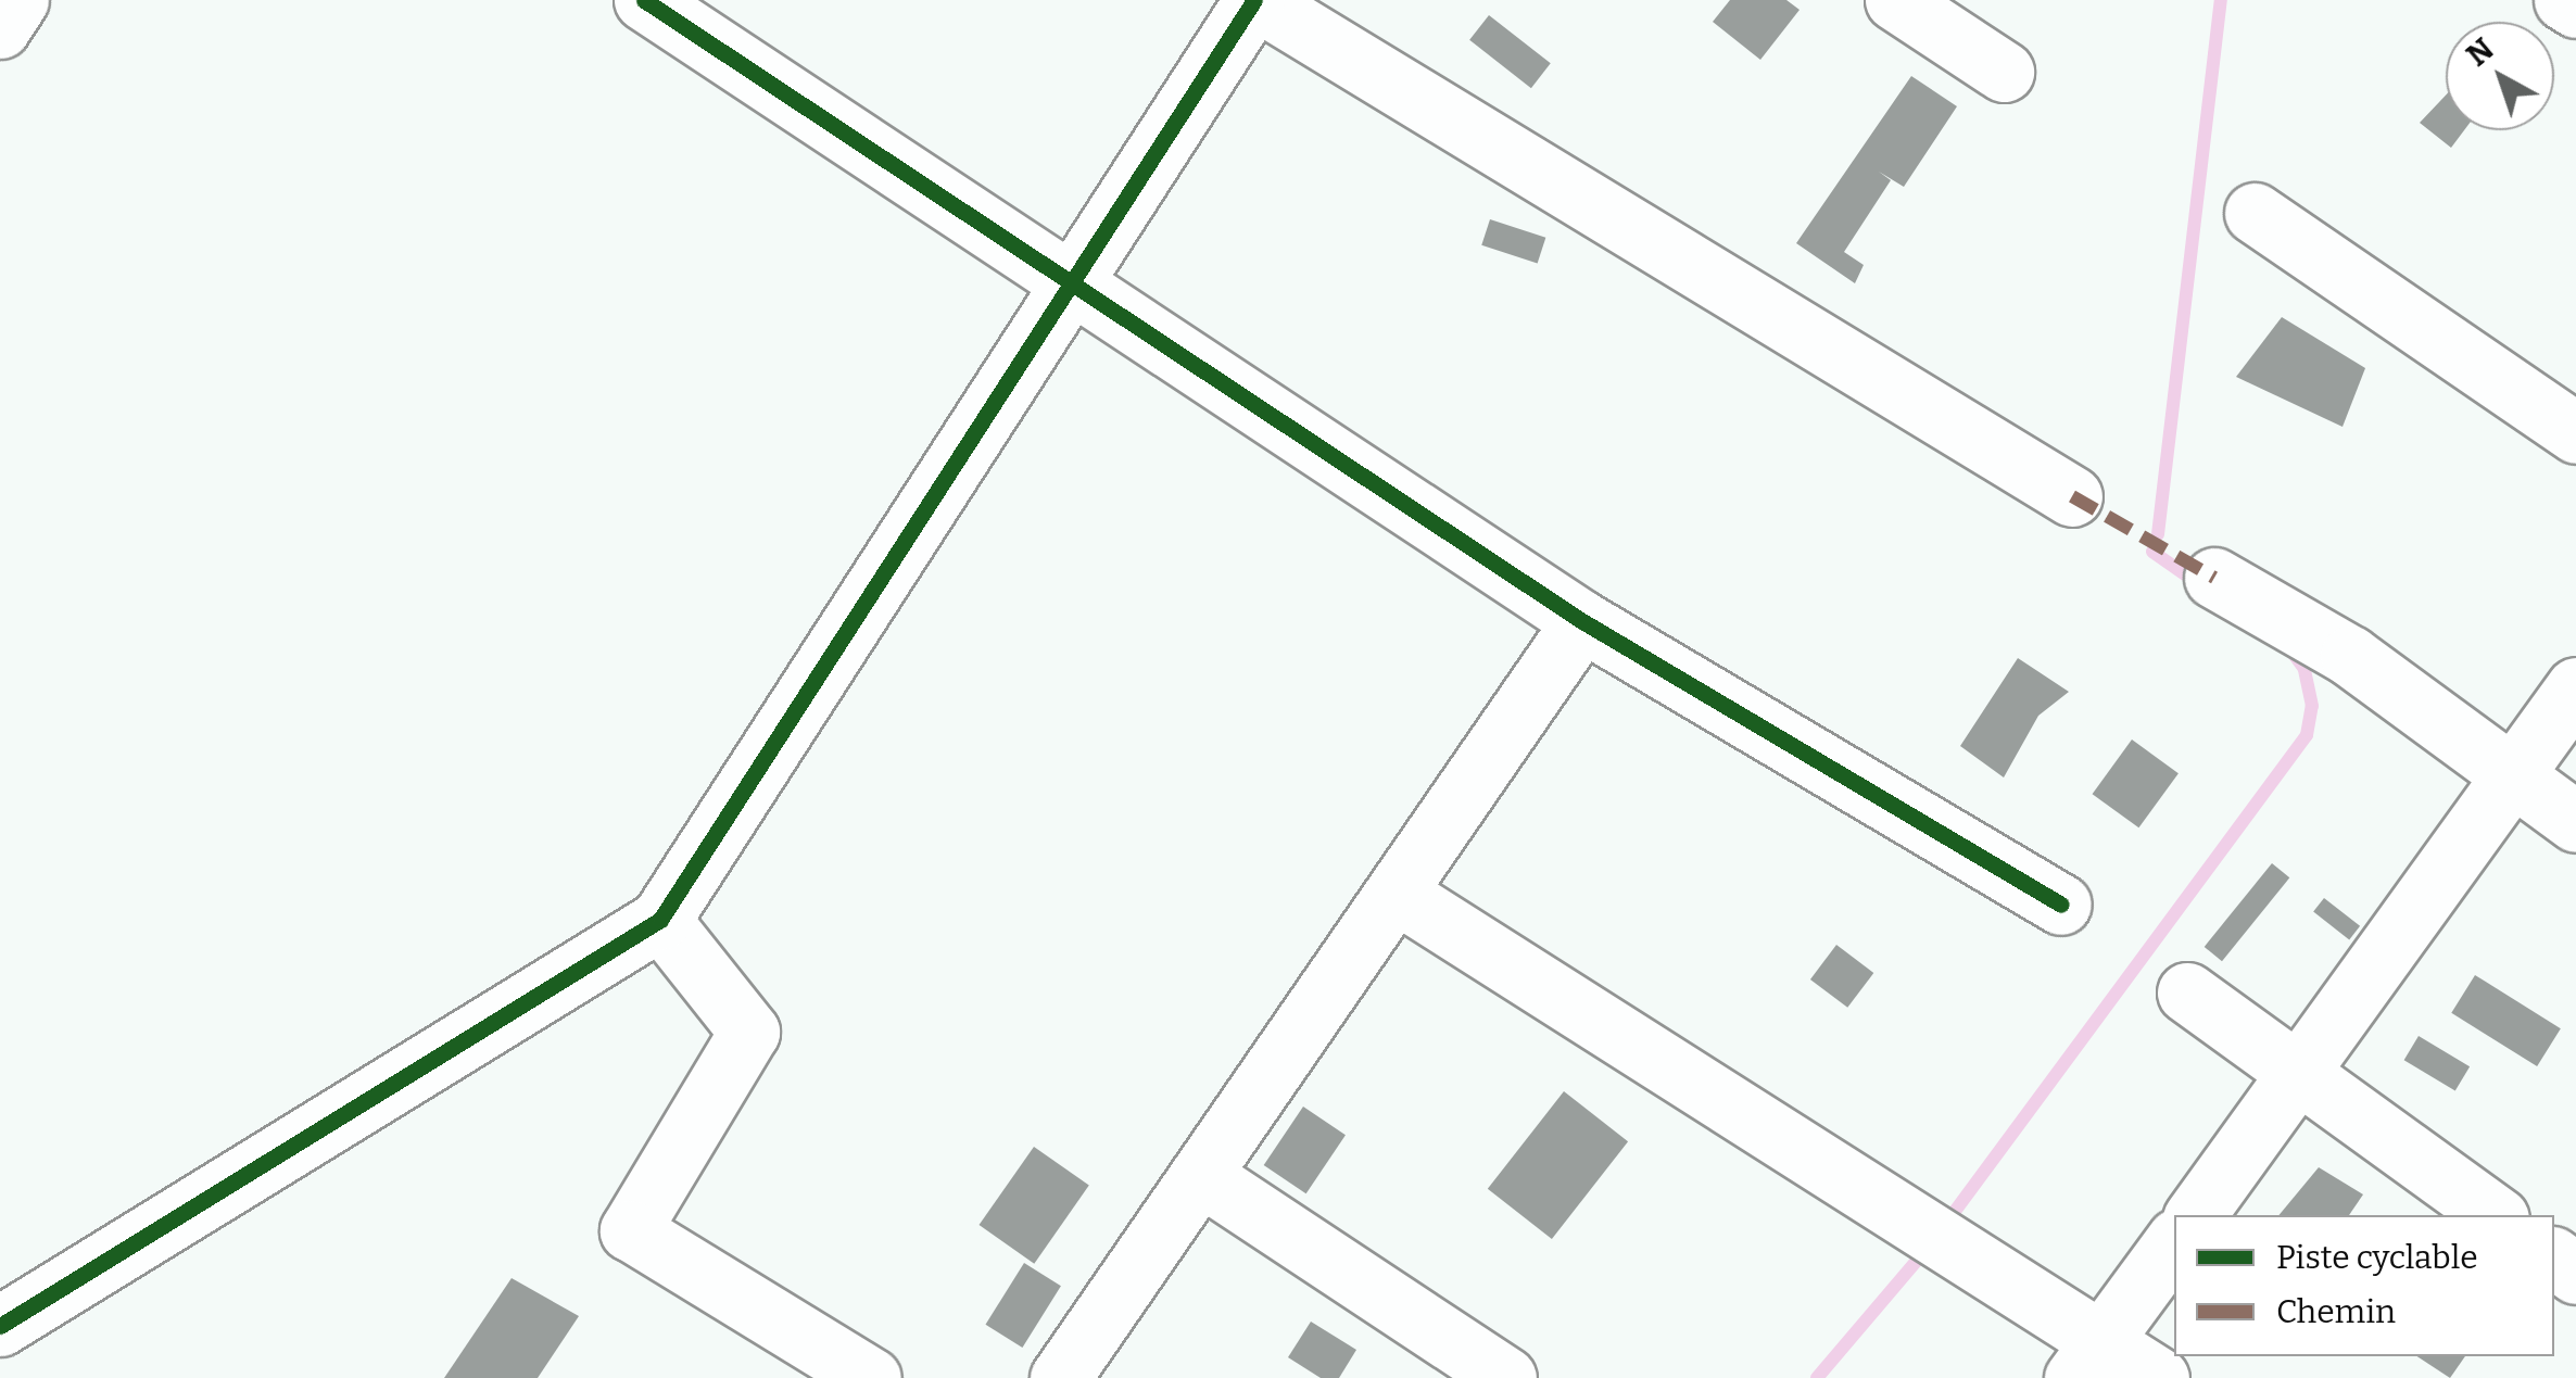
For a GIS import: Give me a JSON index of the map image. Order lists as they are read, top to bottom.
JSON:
{
  "legend": ["Piste cyclable", "Chemin"],
  "north": "top left"
}
